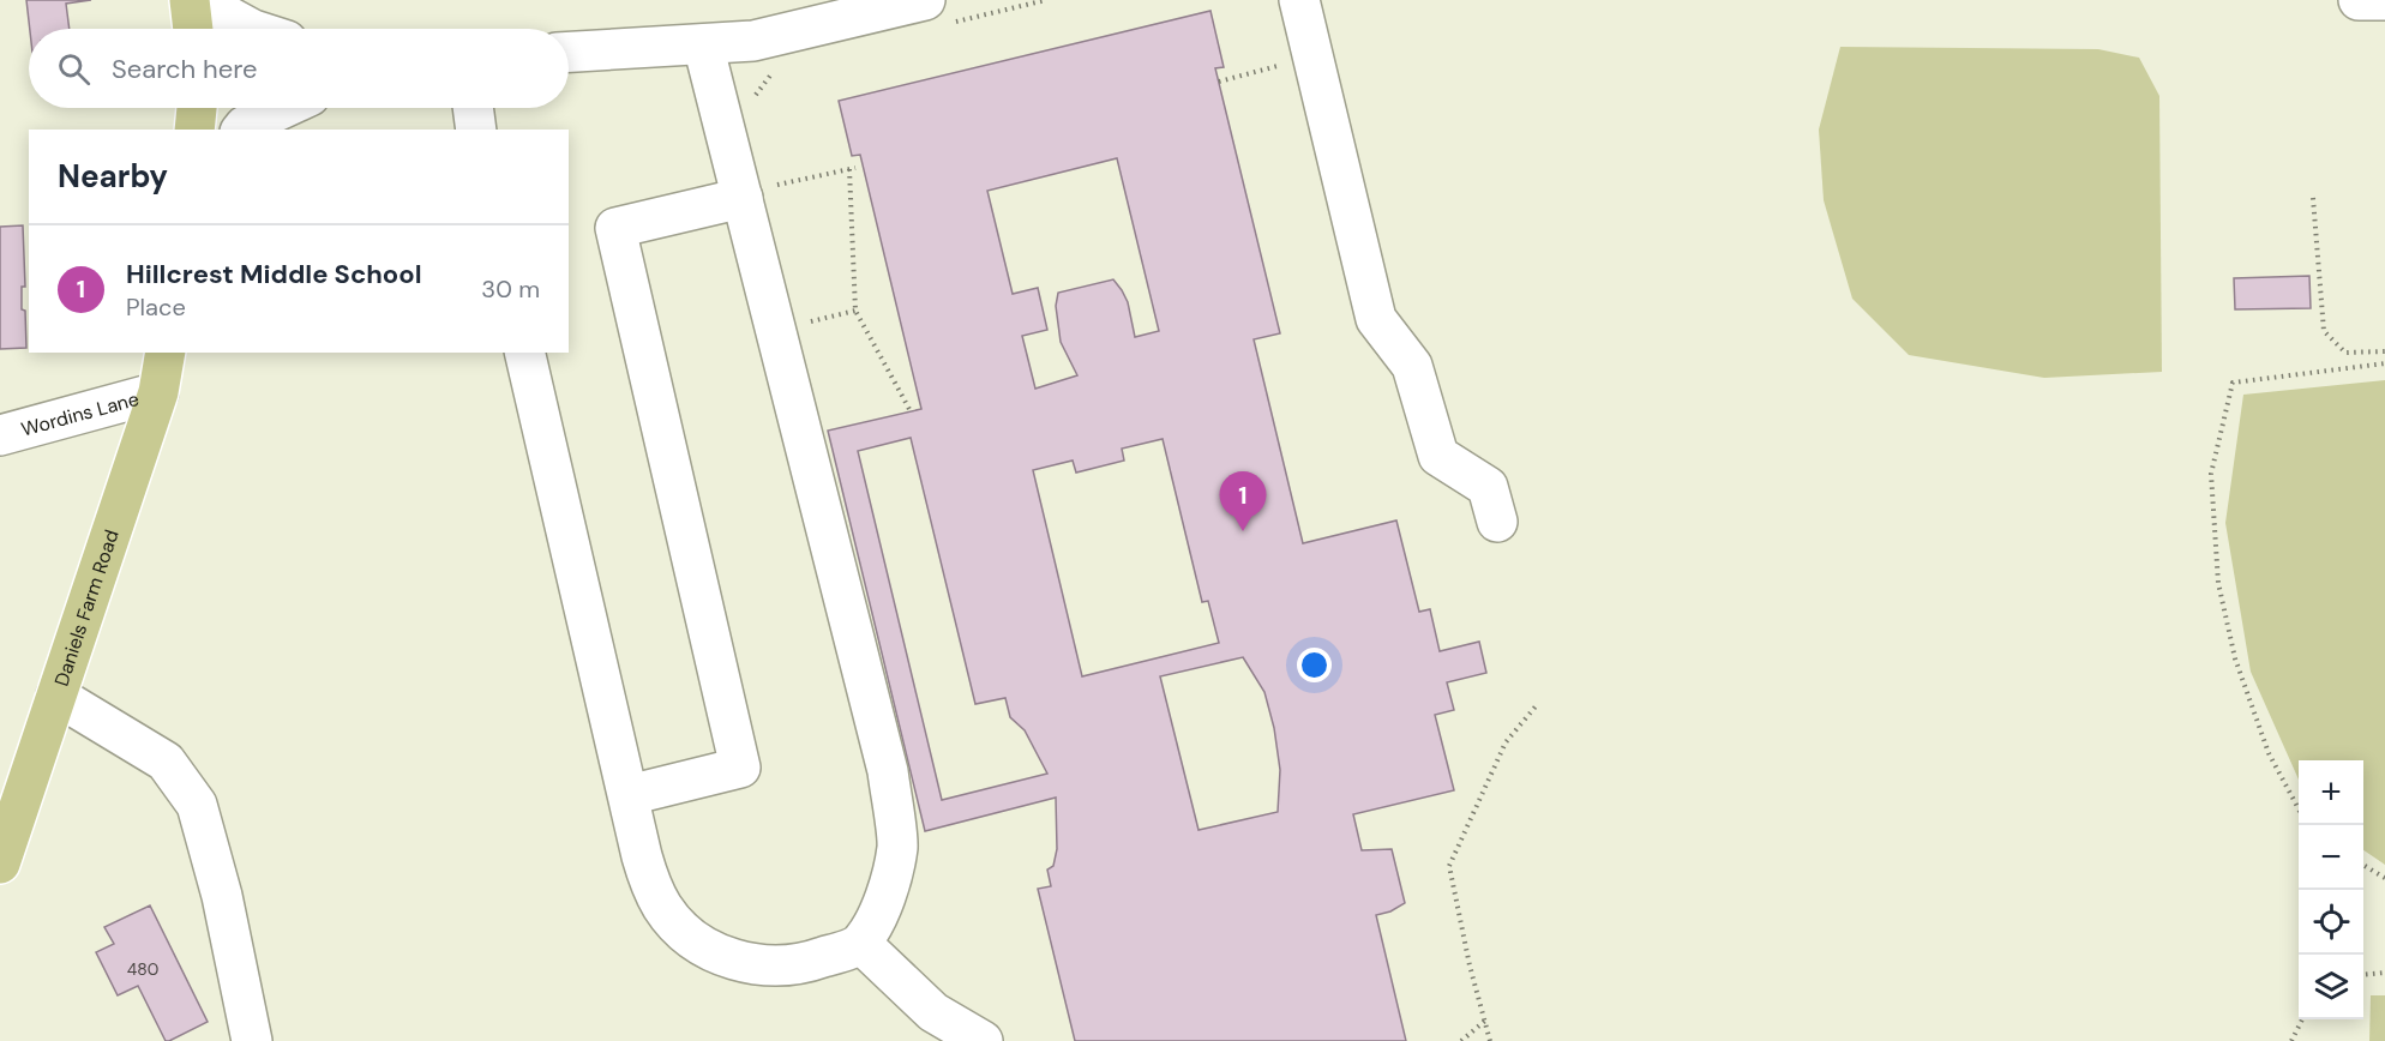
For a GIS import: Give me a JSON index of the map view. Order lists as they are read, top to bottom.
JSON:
{
  "streets": {
    "main road": ["Daniels Farm Road"],
    "street": ["Wordins Lane"]
  },
  "crossings": [
    ["Wordins Lane", "Daniels Farm Road"]
  ],
  "house_numbers": ["480"],
  "page": {
    "search": "Search here",
    "heading": "Nearby",
    "list": [
      {
        "mark": "1",
        "name": "Hillcrest Middle School",
        "note": "Place",
        "value": "30 m"
      }
    ],
    "pins": "1",
    "map_buttons": ["+", "−"]
  }
}
